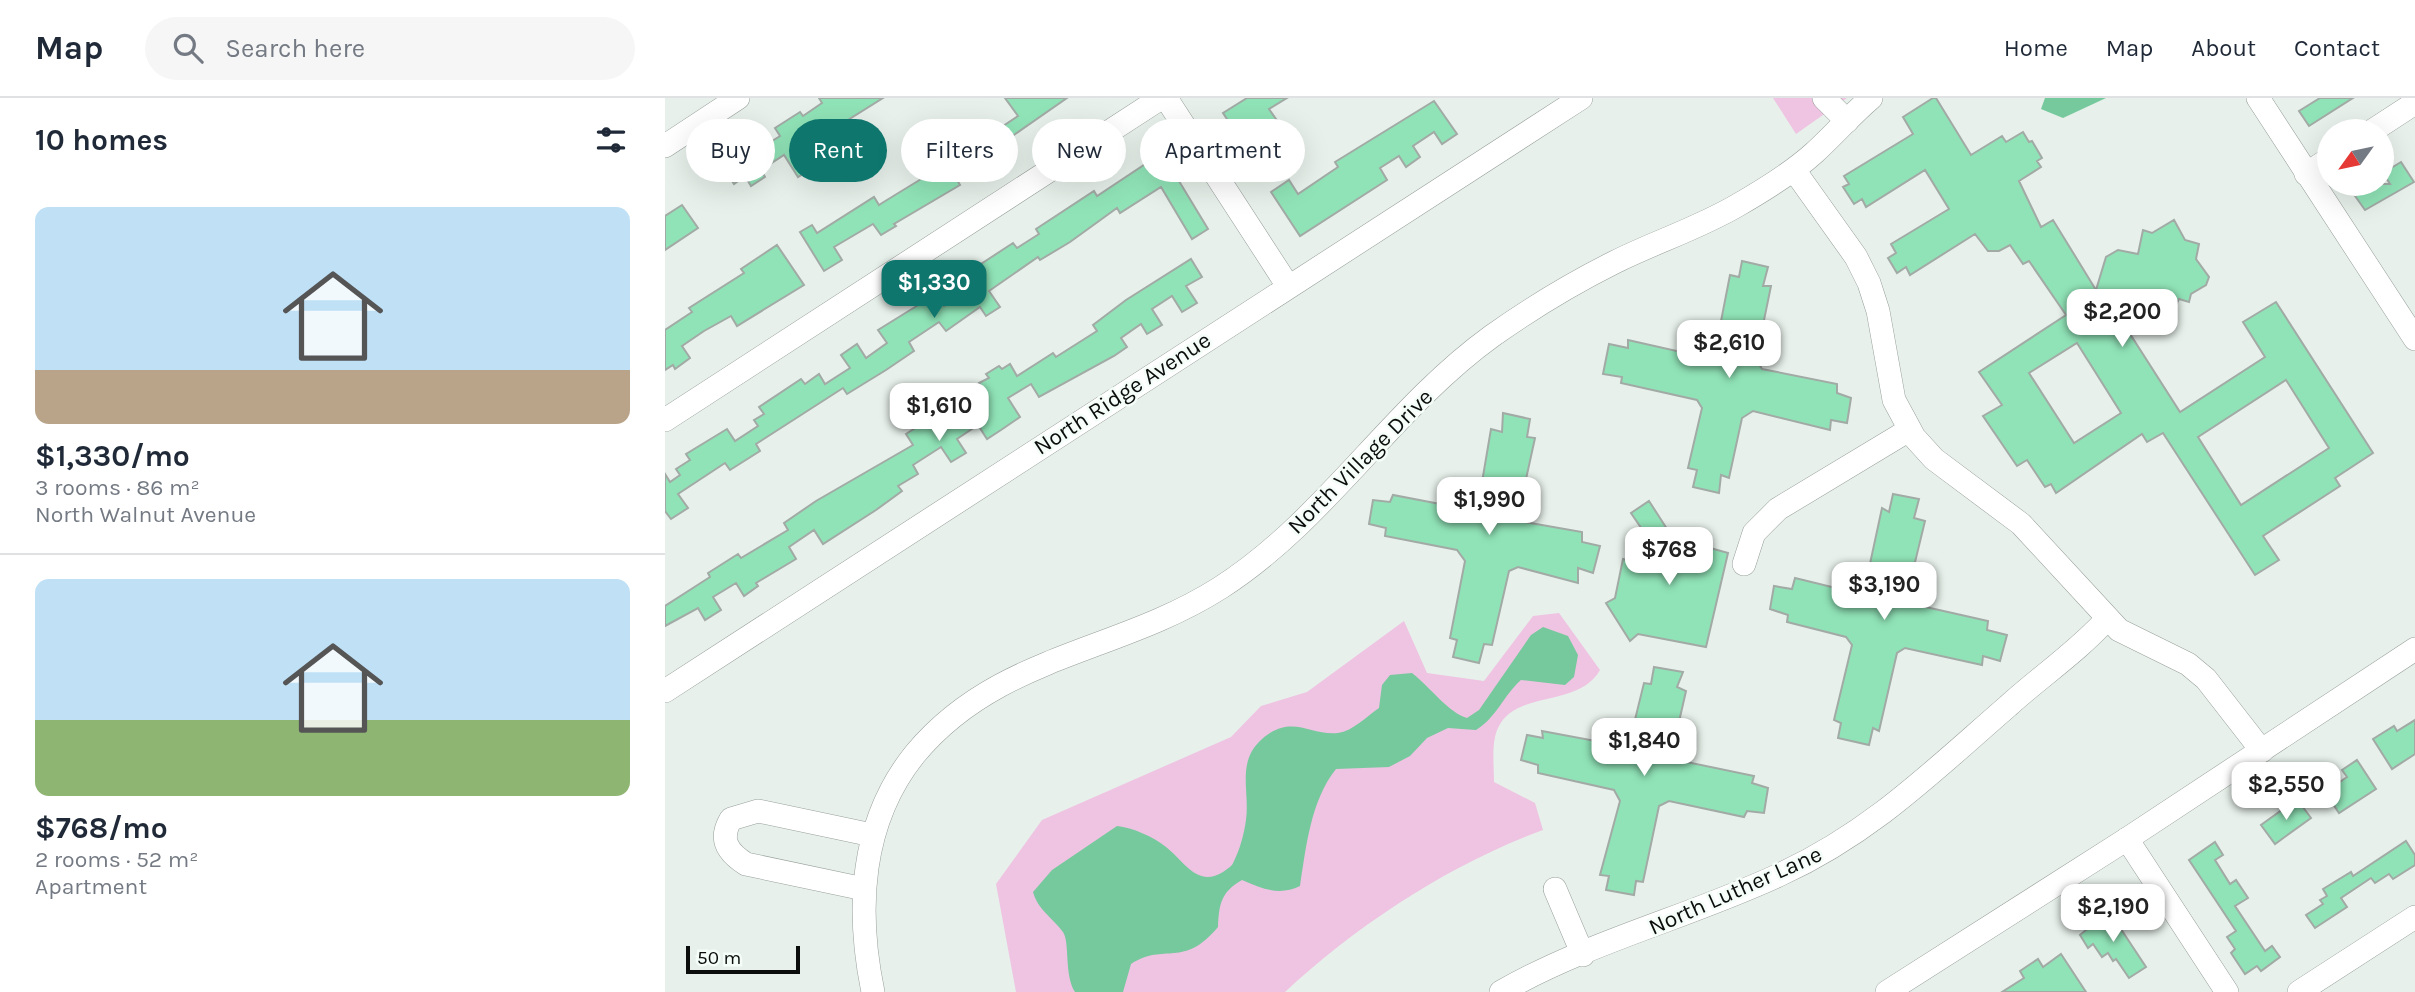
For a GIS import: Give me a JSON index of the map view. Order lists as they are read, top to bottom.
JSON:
{
  "streets": {
    "street": ["North Ridge Avenue", "North Village Drive", "North Luther Lane"]
  },
  "scale_bar": "50 m",
  "north": "bottom left",
  "page": {
    "header": "Map",
    "search": "Search here",
    "nav": [
      "Home",
      "Map",
      "About",
      "Contact"
    ],
    "heading": "10 homes",
    "chip": [
      "Buy",
      "Rent",
      "Filters",
      "New",
      "Apartment"
    ],
    "list": [
      {
        "name": "$1,330/mo",
        "note": "3 rooms · 86 m² · North Walnut Avenue"
      },
      {
        "name": "$768/mo",
        "note": "2 rooms · 52 m² · Apartment"
      }
    ],
    "price": [
      "$1,330",
      "$2,200",
      "$2,610",
      "$1,610",
      "$1,990",
      "$768",
      "$3,190",
      "$1,840",
      "$2,550",
      "$2,190"
    ],
    "scale": "50 m"
  }
}
